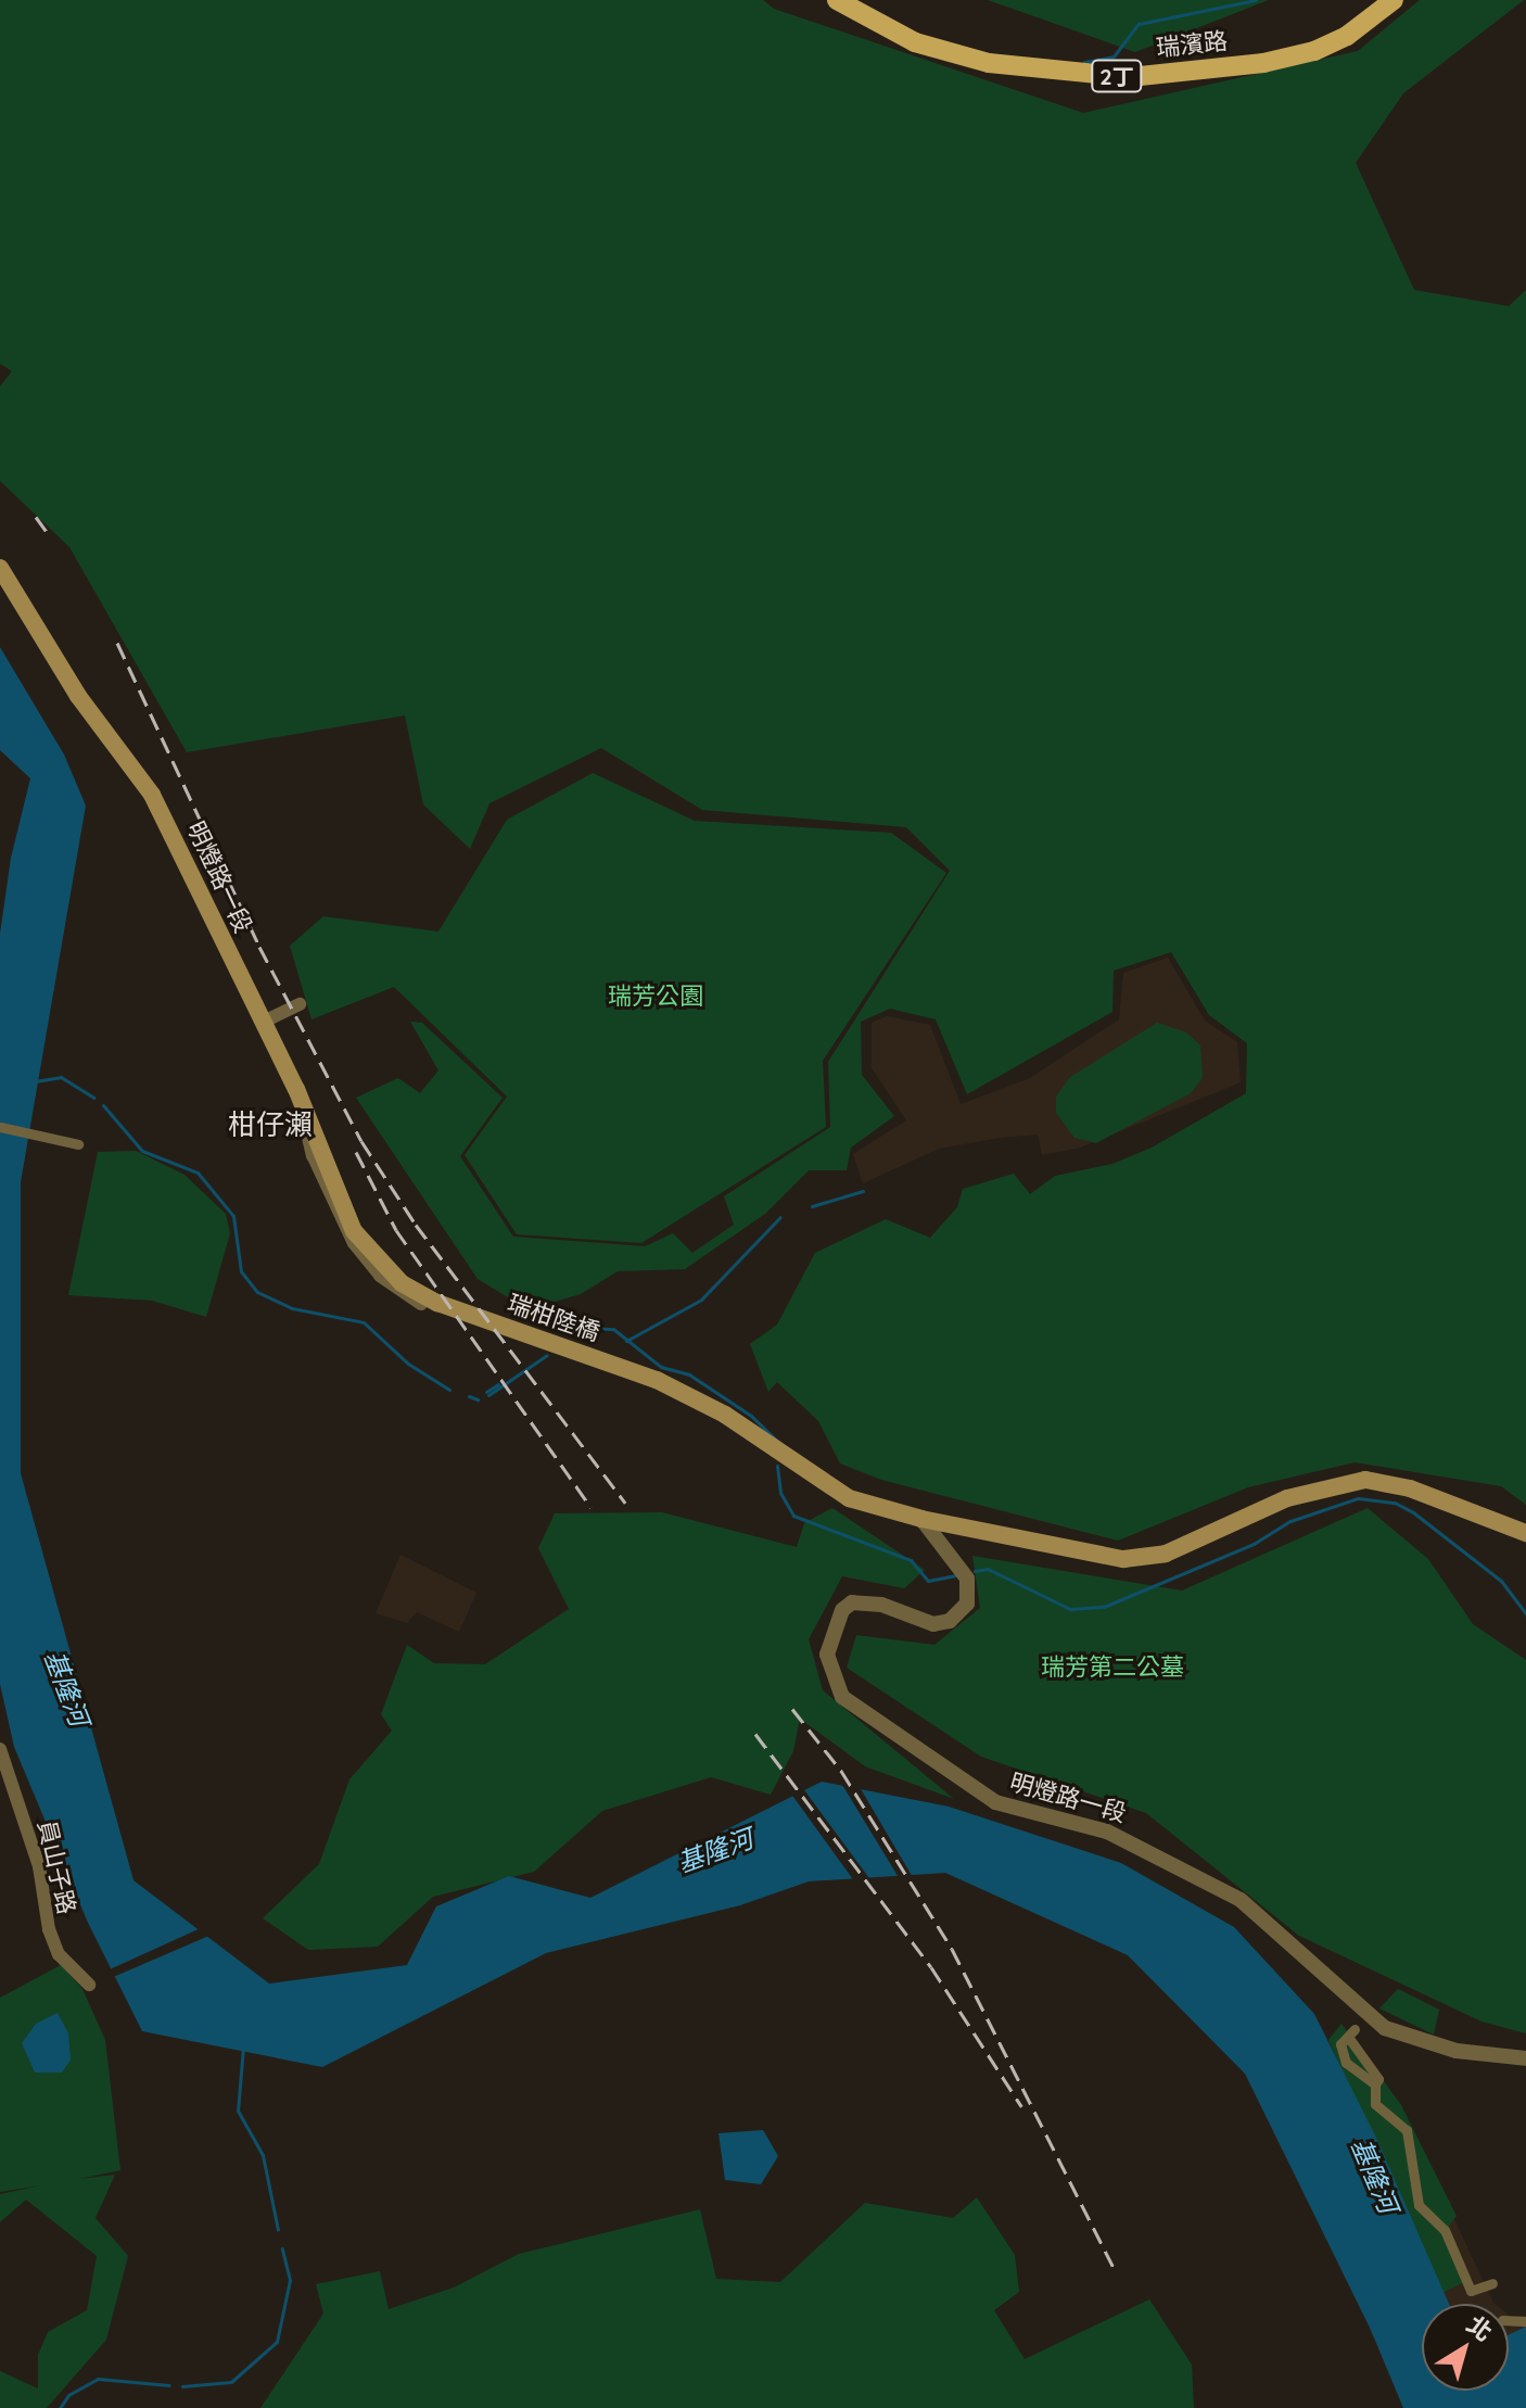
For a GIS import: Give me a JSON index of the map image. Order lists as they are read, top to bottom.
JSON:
{
  "streets": {
    "main road": [
      "瑞濱路",
      "2丁",
      "明燈路一段",
      "瑞柑陸橋"
    ],
    "street": ["員山子路"]
  },
  "crossings": [
    ["明燈路一段", "瑞柑陸橋"]
  ],
  "districts": ["柑仔瀨"],
  "water": ["基隆河"],
  "parks": ["瑞芳公園", "瑞芳第二公墓"],
  "north": "top right"
}
